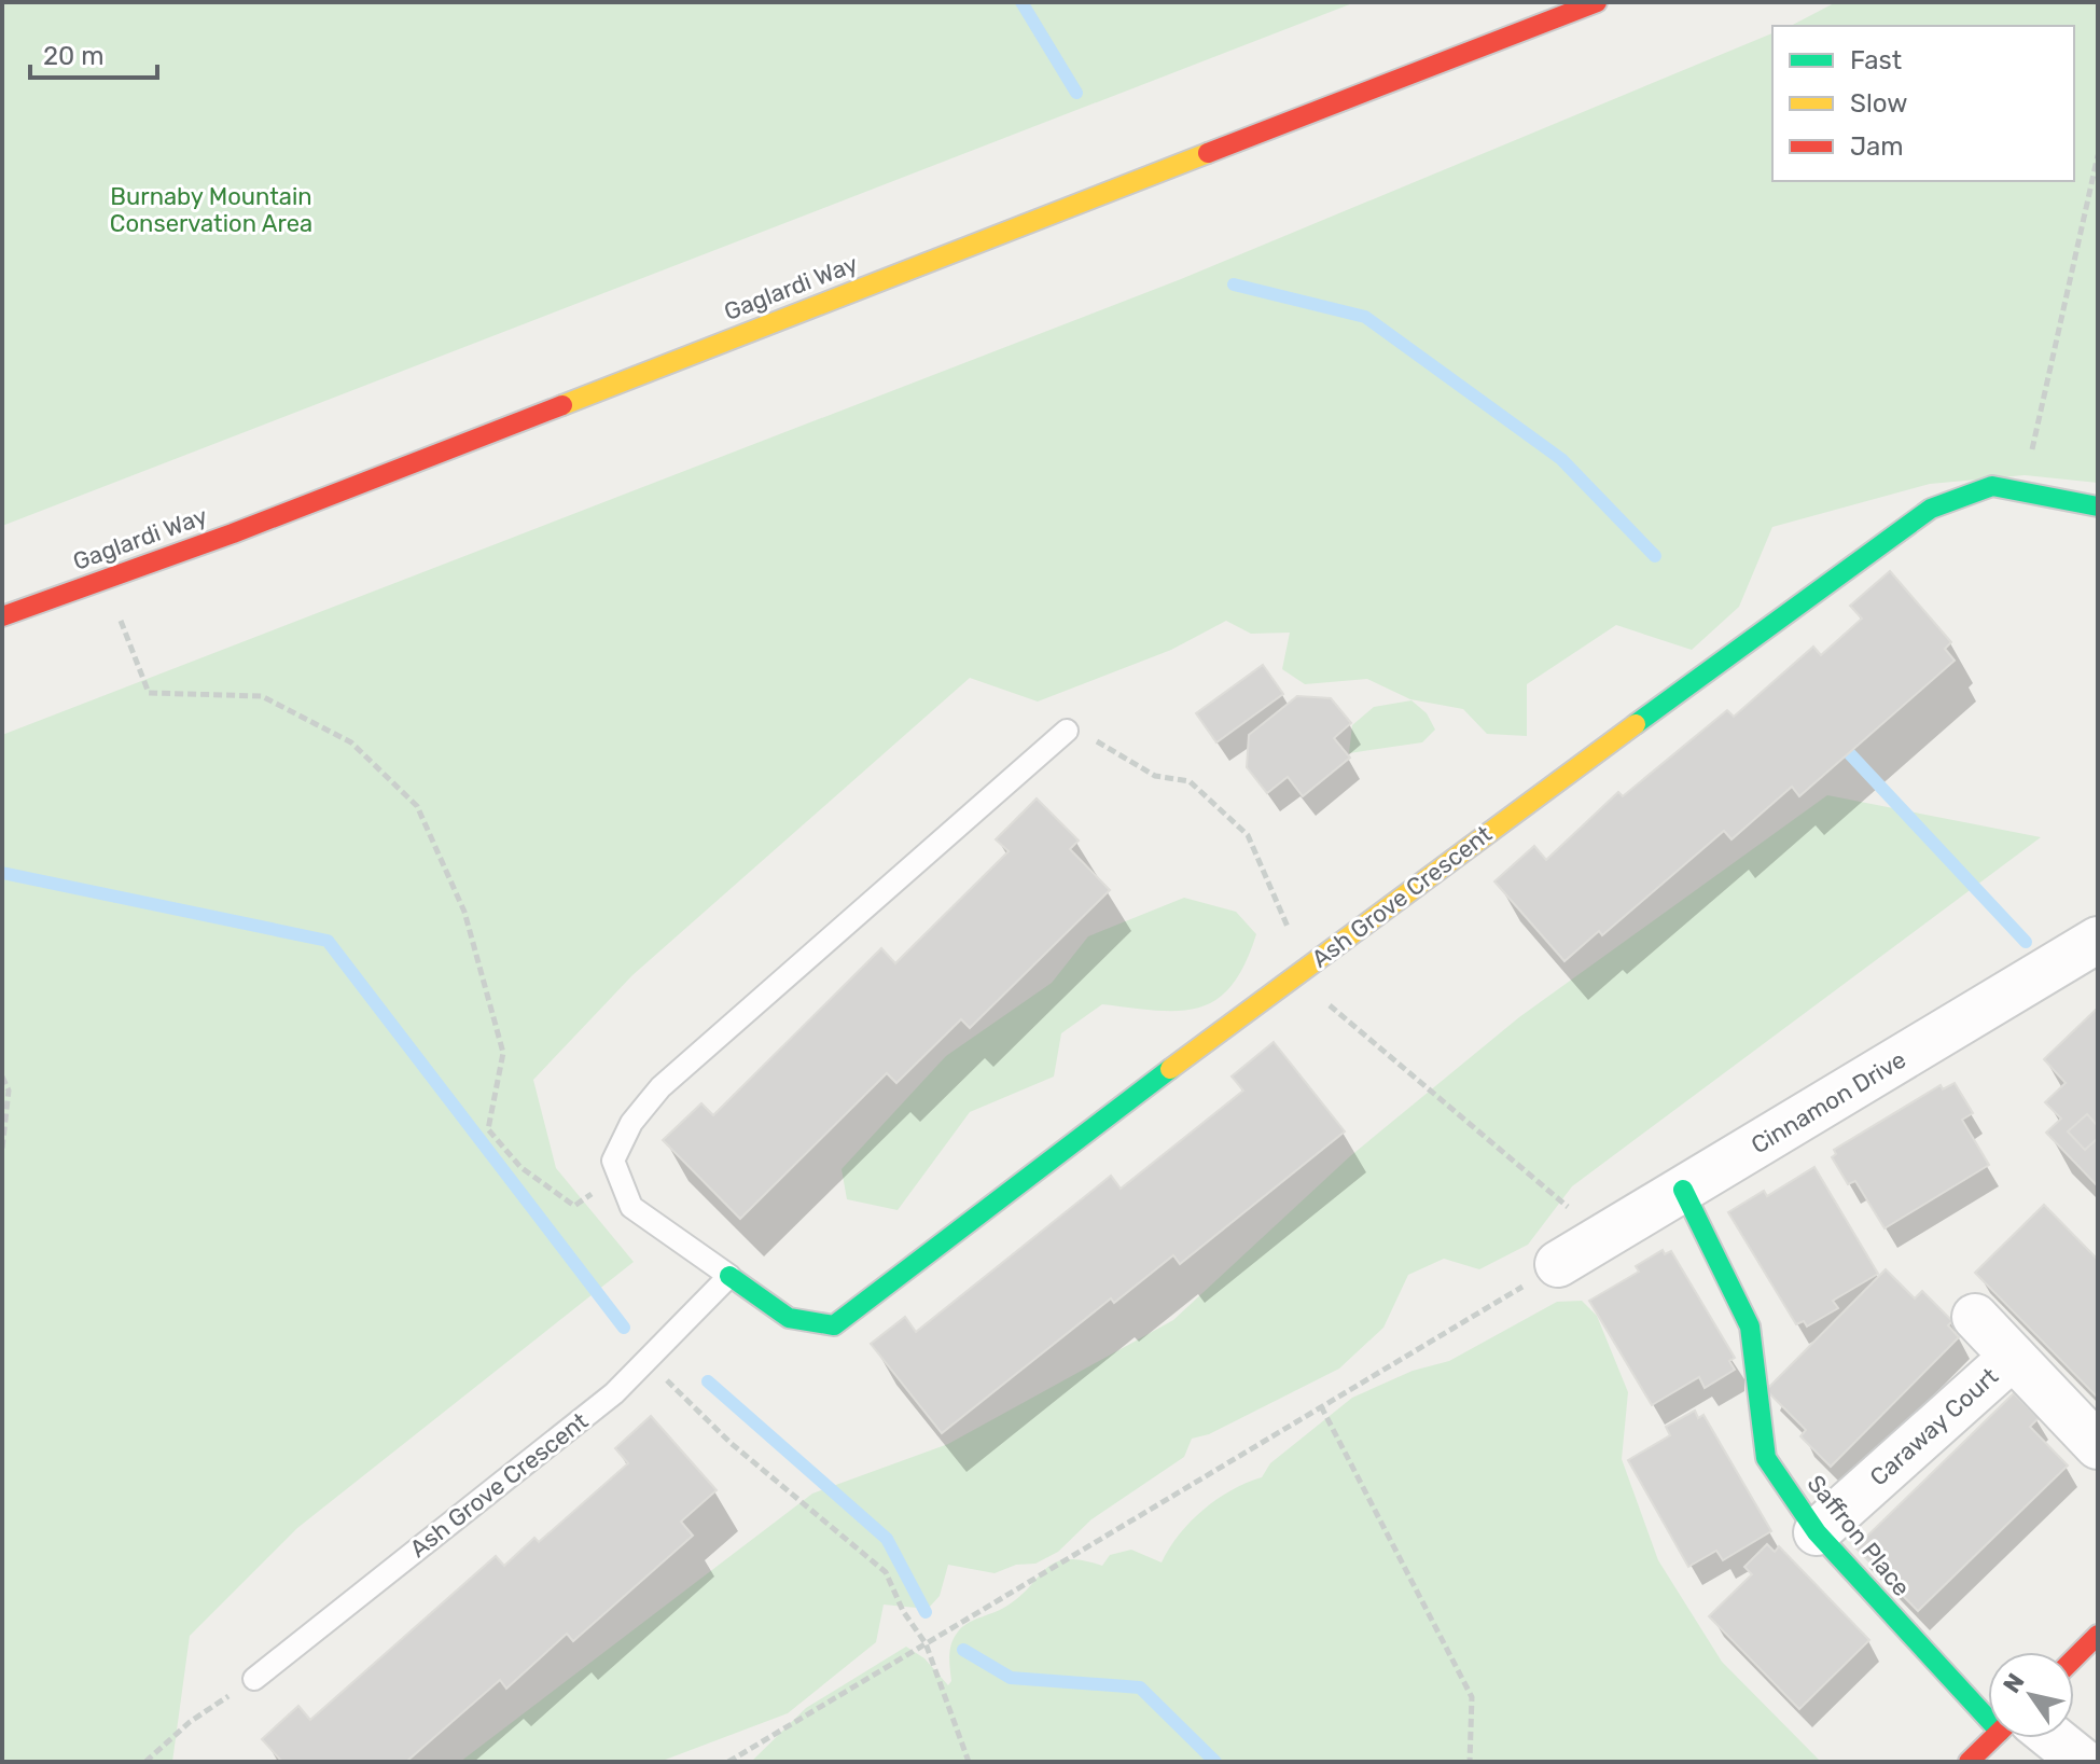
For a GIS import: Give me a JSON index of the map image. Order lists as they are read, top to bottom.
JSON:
{
  "streets": {
    "street": [
      "Gaglardi Way",
      "Ash Grove Crescent",
      "Cinnamon Drive",
      "Caraway Court",
      "Saffron Place"
    ]
  },
  "crossings": [
    ["Cinnamon Drive", "Saffron Place"],
    ["Caraway Court", "Saffron Place"]
  ],
  "parks": ["Burnaby Mountain Conservation Area"],
  "legend": ["Fast", "Slow", "Jam"],
  "scale_bar": "20 m",
  "north": "top left"
}
